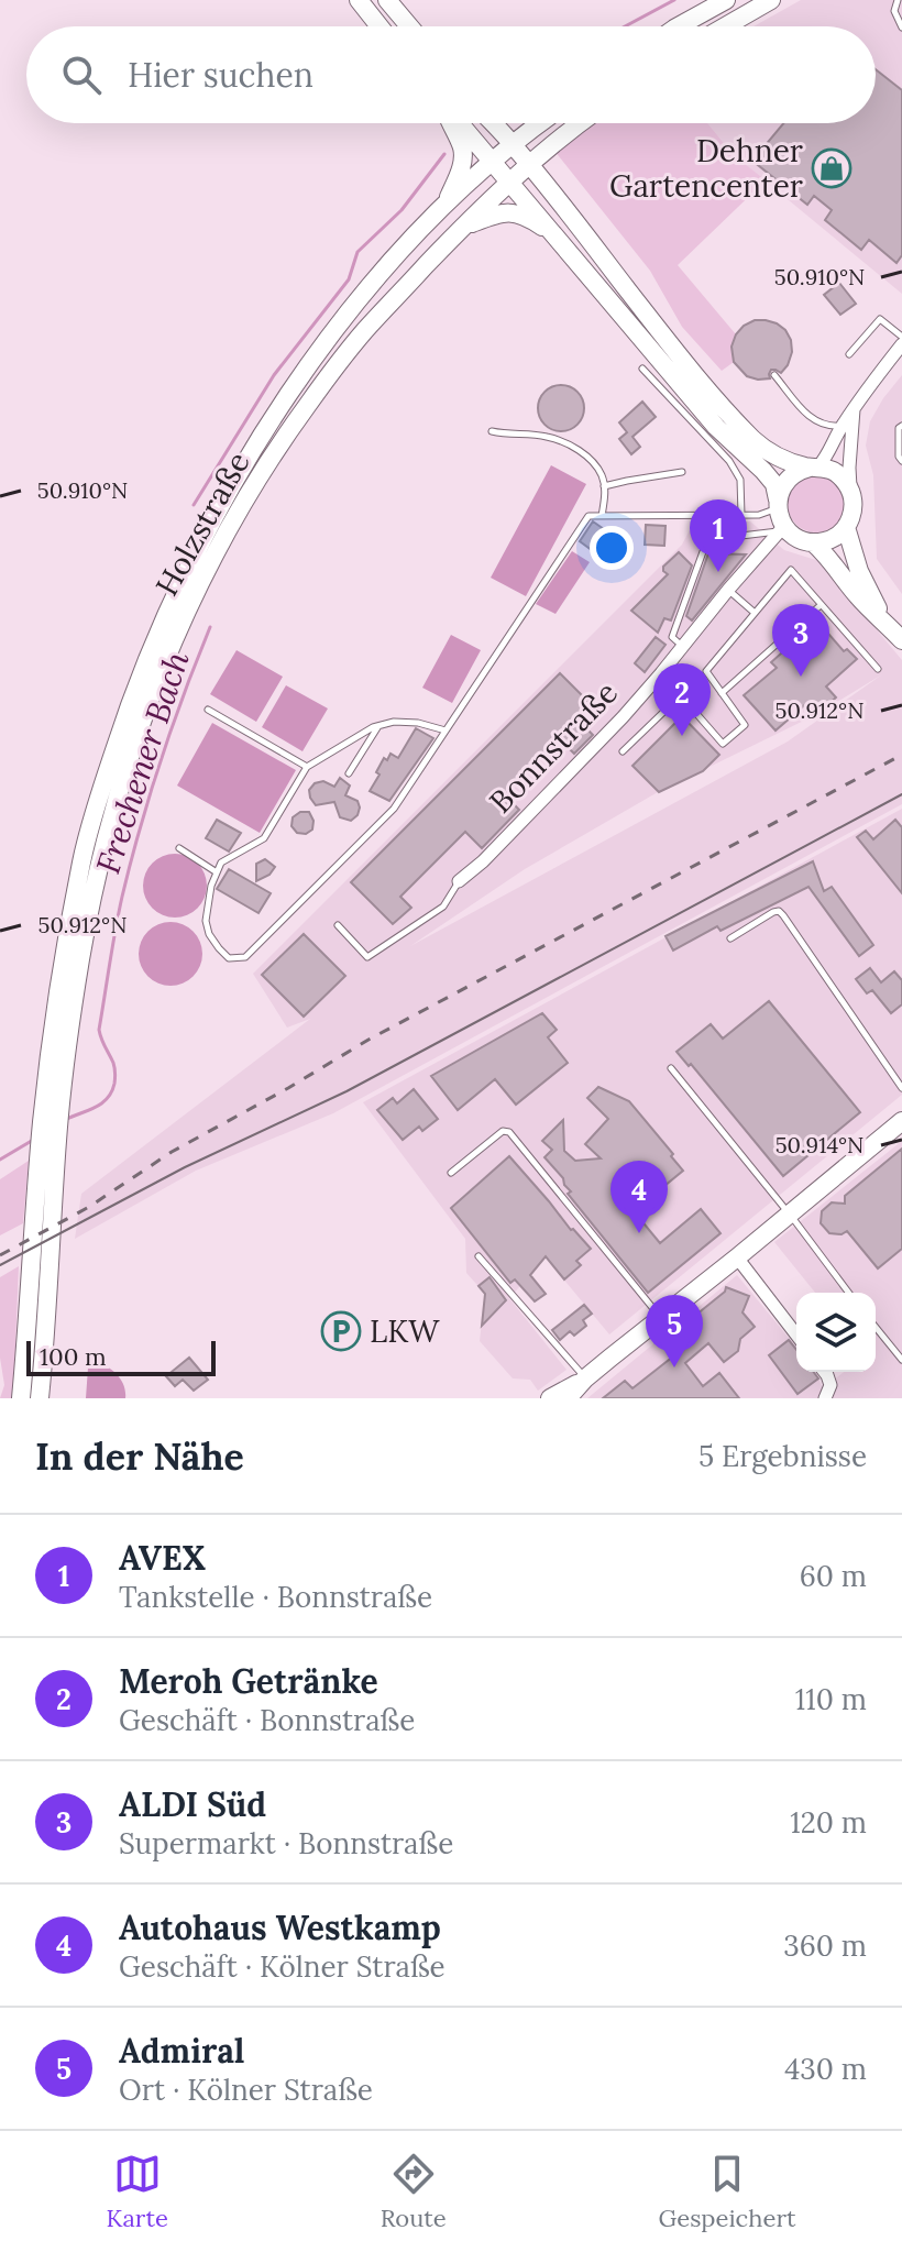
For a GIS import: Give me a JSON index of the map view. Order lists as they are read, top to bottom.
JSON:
{
  "streets": {
    "main road": ["Holzstraße"],
    "street": ["Bonnstraße"]
  },
  "water": ["Frechener Bach"],
  "places": {
    "shop": ["Dehner Gartencenter"],
    "parking": ["LKW"]
  },
  "scale_bar": "100 m",
  "page": {
    "search": "Hier suchen",
    "pins": [
      "1",
      "3",
      "2",
      "4",
      "5"
    ],
    "scale": "100 m",
    "heading": ["In der Nähe", "5 Ergebnisse"],
    "list": [
      {
        "mark": "1",
        "name": "AVEX",
        "note": "Tankstelle · Bonnstraße",
        "value": "60 m"
      },
      {
        "mark": "2",
        "name": "Meroh Getränke",
        "note": "Geschäft · Bonnstraße",
        "value": "110 m"
      },
      {
        "mark": "3",
        "name": "ALDI Süd",
        "note": "Supermarkt · Bonnstraße",
        "value": "120 m"
      },
      {
        "mark": "4",
        "name": "Autohaus Westkamp",
        "note": "Geschäft · Kölner Straße",
        "value": "360 m"
      },
      {
        "mark": "5",
        "name": "Admiral",
        "note": "Ort · Kölner Straße",
        "value": "430 m"
      }
    ],
    "nav": ["Karte", "Route", "Gespeichert"]
  },
  "coordinates": ["50.910°N", "50.912°N", "50.914°N"]
}
